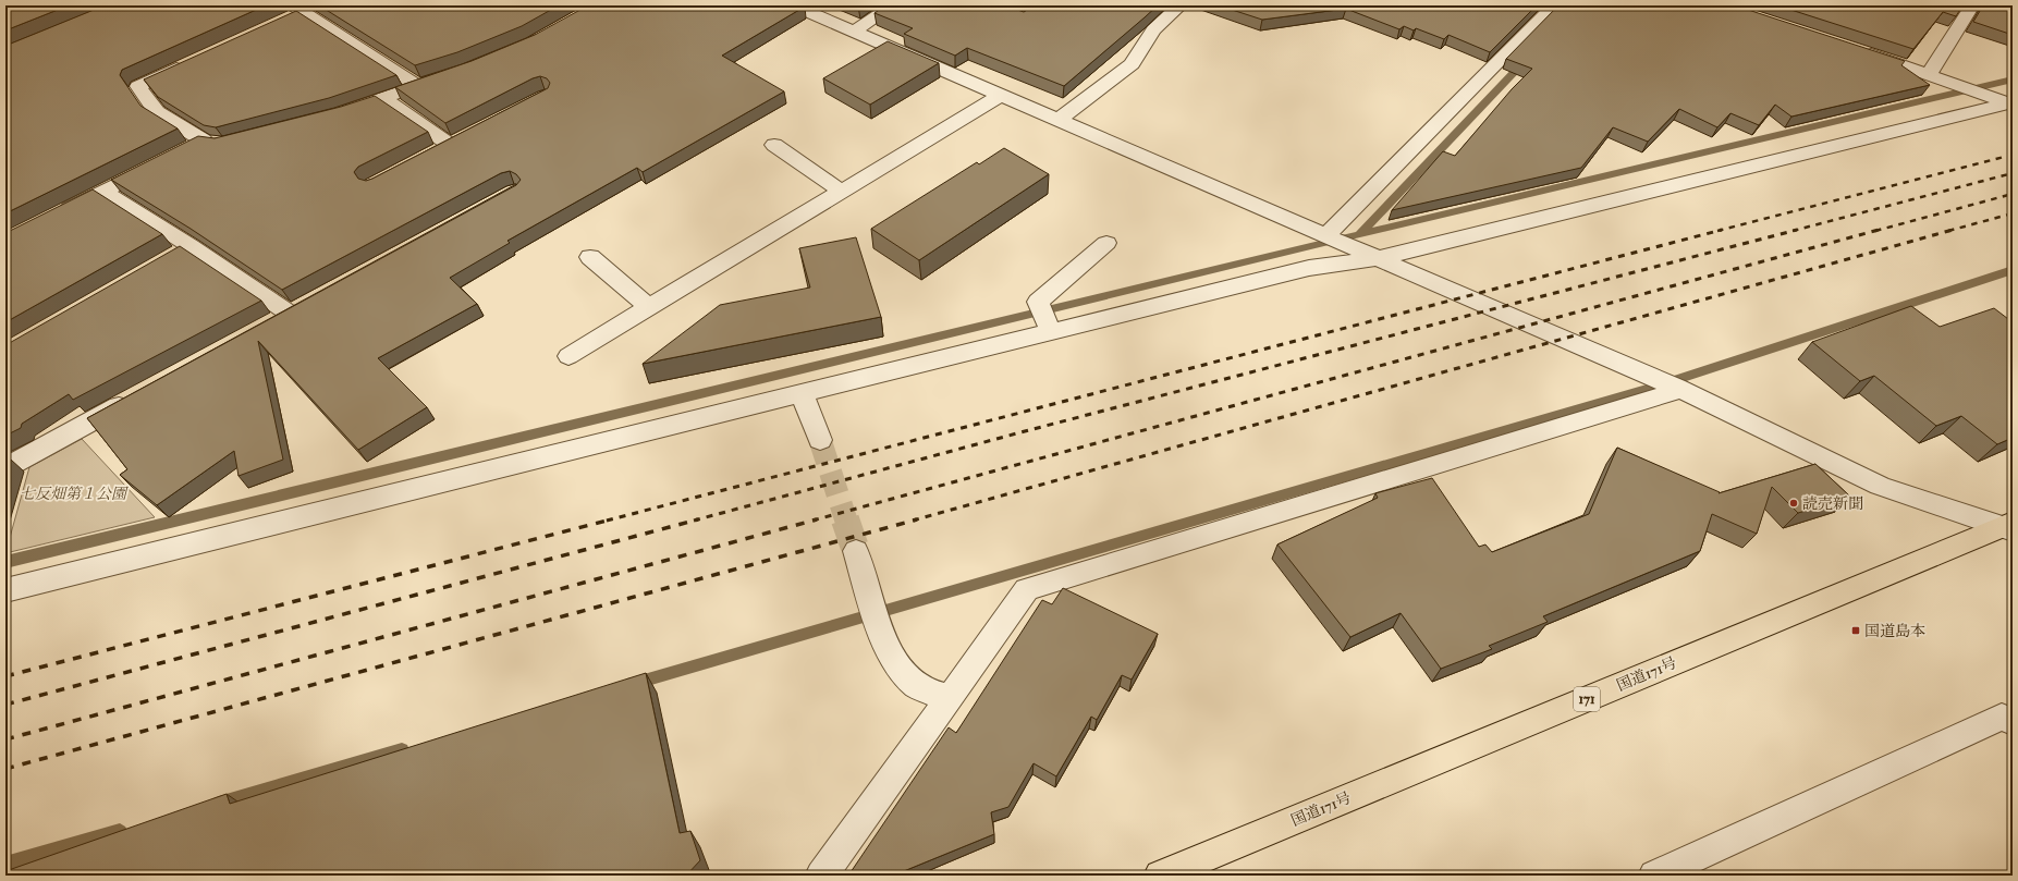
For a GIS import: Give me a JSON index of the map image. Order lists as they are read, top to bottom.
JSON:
{
  "streets": {
    "highway": ["国道171号", "171"]
  },
  "parks": ["七反畑第１公園"],
  "places": {
    "other": ["読売新聞"],
    "transit": ["国道島本"]
  }
}
